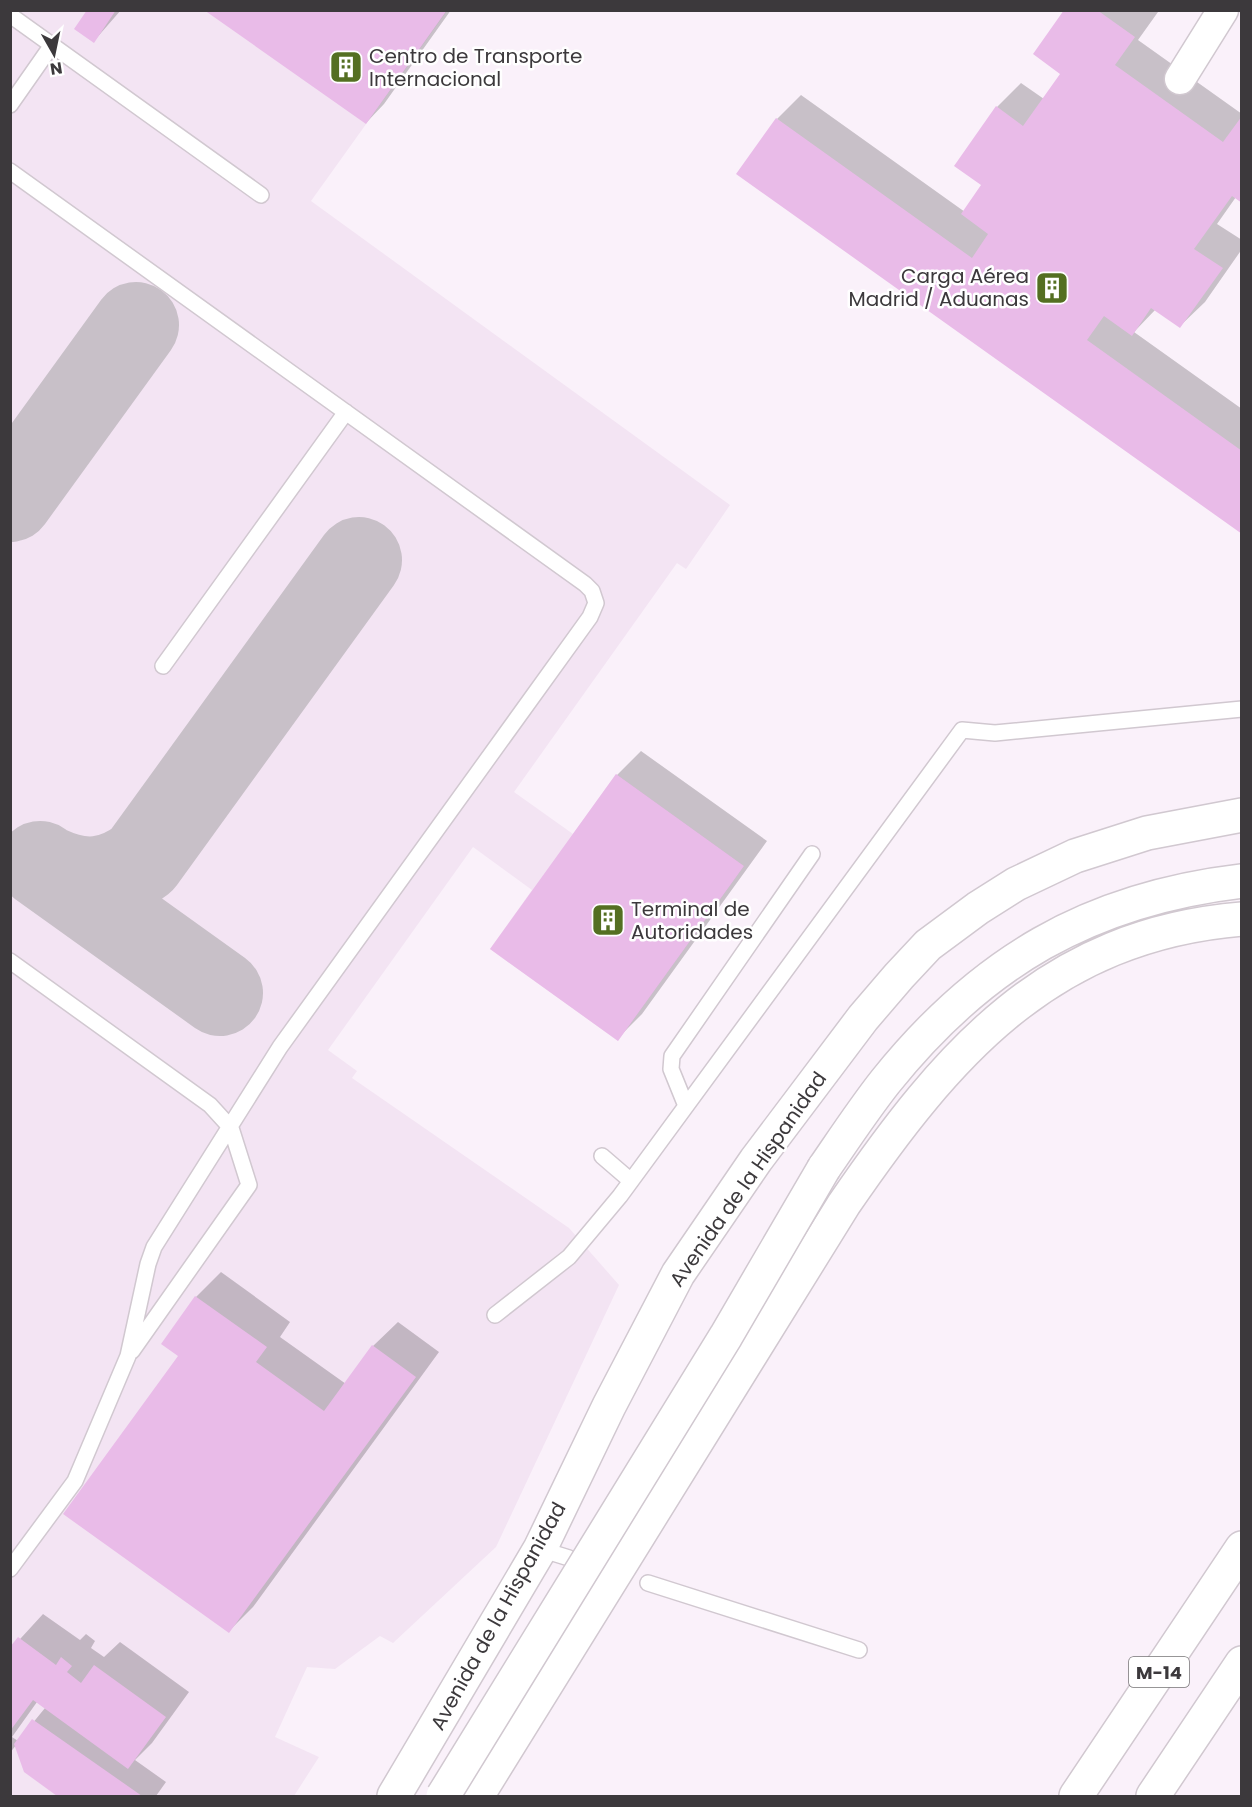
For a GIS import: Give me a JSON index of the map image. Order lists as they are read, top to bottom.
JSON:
{
  "streets": {
    "main road": ["Avenida de la Hispanidad", "M-14"]
  },
  "places": {
    "building": ["Centro de Transporte Internacional", "Carga Aérea Madrid / Aduanas", "Terminal de Autoridades"]
  },
  "north": "bottom"
}
